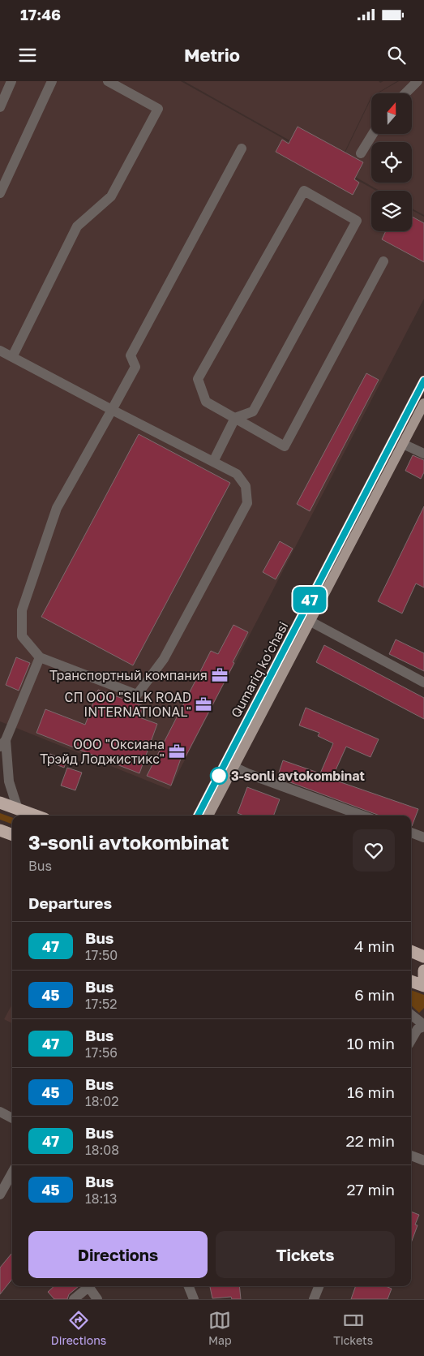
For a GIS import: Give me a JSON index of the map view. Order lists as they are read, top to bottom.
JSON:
{
  "streets": {
    "main road": ["Qumariq ko'chasi"]
  },
  "places": {
    "office": ["Транспортный компания", "СП ООО \"SILK ROAD INTERNATIONAL\"", "ООО \"Оксиана Трэйд Лоджистикс\""],
    "other": ["3-sonli avtokombinat"]
  },
  "lines": ["bus line 47"],
  "north": "top",
  "page": {
    "status": "17:46",
    "header": "Metrio",
    "on_map": "47",
    "heading": [
      ["3-sonli avtokombinat", "Bus"],
      "Departures"
    ],
    "list": [
      {
        "mark": "47",
        "name": "Bus",
        "note": "17:50",
        "value": "4 min"
      },
      {
        "mark": "45",
        "name": "Bus",
        "note": "17:52",
        "value": "6 min"
      },
      {
        "mark": "47",
        "name": "Bus",
        "note": "17:56",
        "value": "10 min"
      },
      {
        "mark": "45",
        "name": "Bus",
        "note": "18:02",
        "value": "16 min"
      },
      {
        "mark": "47",
        "name": "Bus",
        "note": "18:08",
        "value": "22 min"
      },
      {
        "mark": "45",
        "name": "Bus",
        "note": "18:13",
        "value": "27 min"
      }
    ],
    "buttons": ["Directions", "Tickets"],
    "tabs": ["Directions", "Map", "Tickets"]
  }
}
